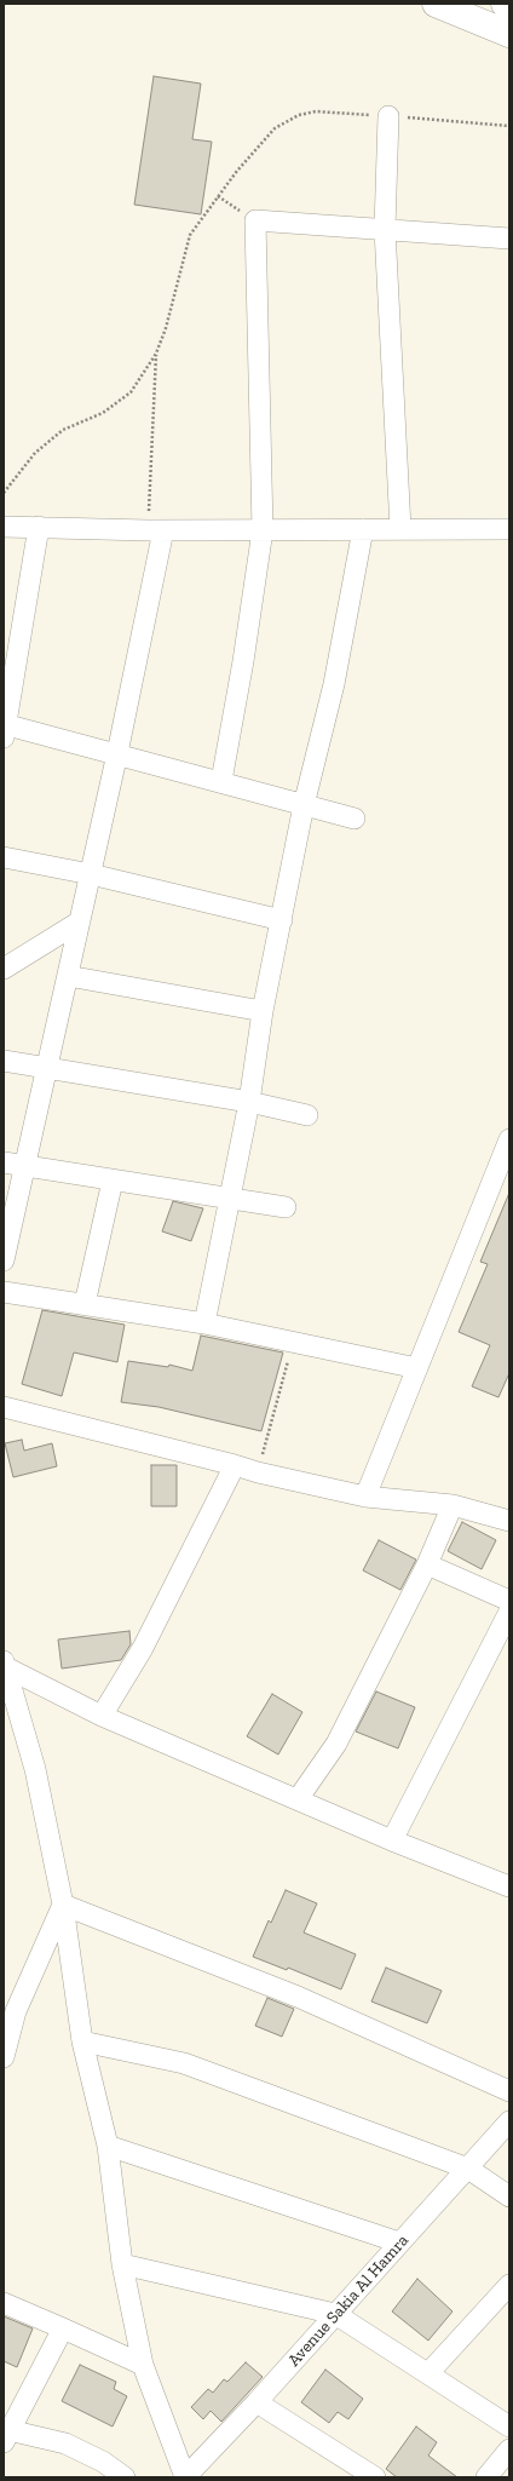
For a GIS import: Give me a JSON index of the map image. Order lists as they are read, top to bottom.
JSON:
{
  "streets": {
    "street": ["Avenue Sakia Al Hamra"]
  }
}
